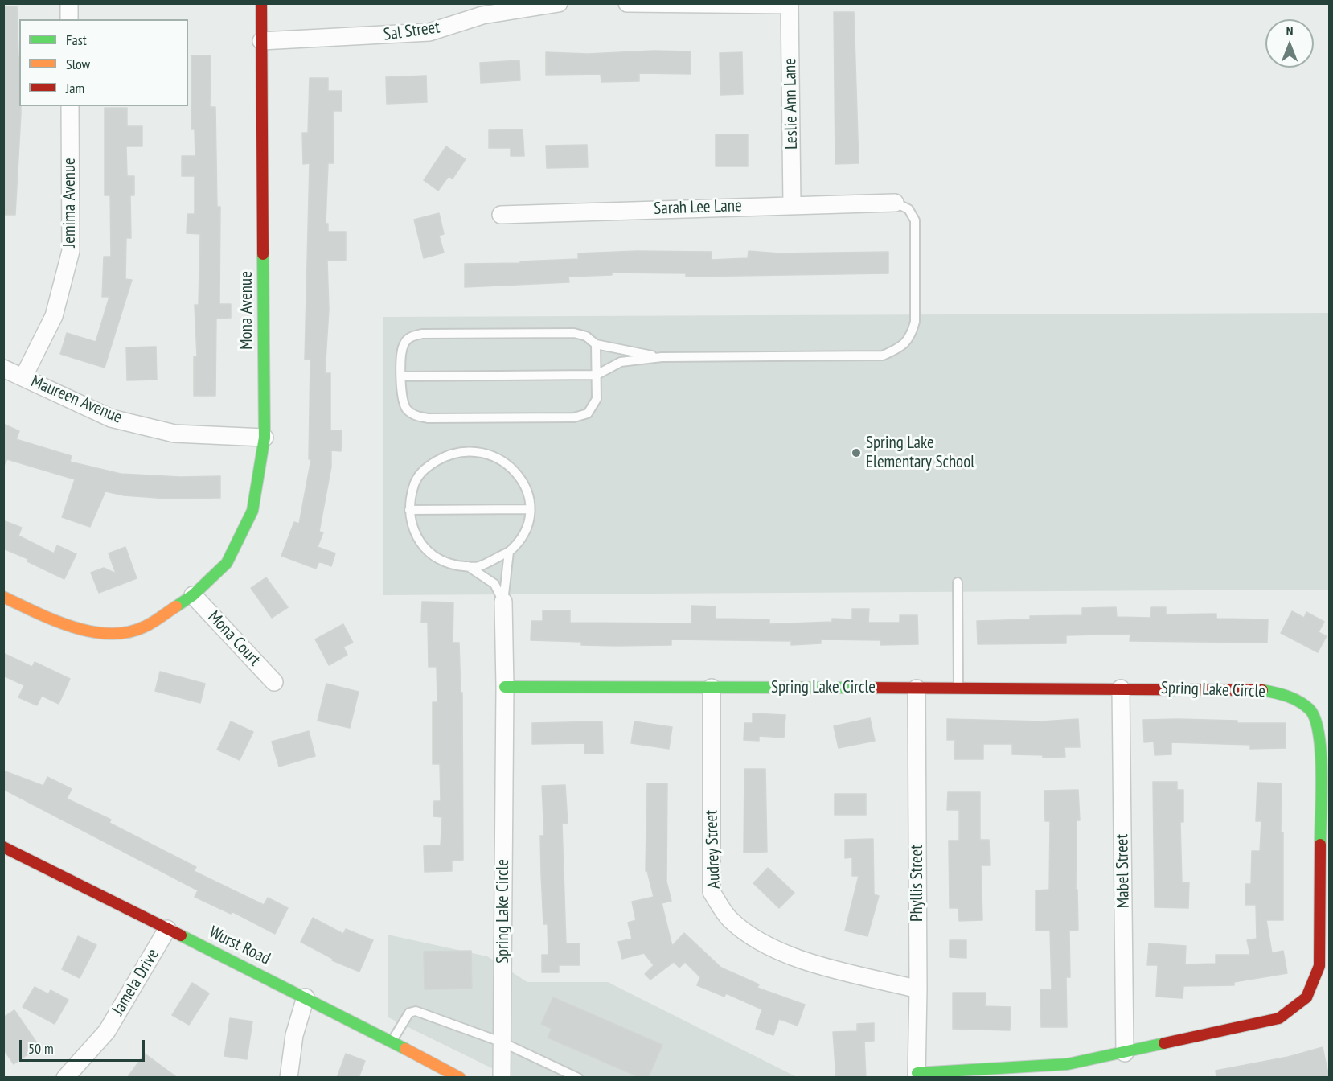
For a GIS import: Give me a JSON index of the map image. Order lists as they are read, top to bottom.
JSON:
{
  "streets": {
    "street": [
      "Sal Street",
      "Leslie Ann Lane",
      "Jemima Avenue",
      "Sarah Lee Lane",
      "Mona Avenue",
      "Maureen Avenue",
      "Mona Court",
      "Spring Lake Circle",
      "Audrey Street",
      "Mabel Street",
      "Phyllis Street",
      "Wurst Road",
      "Jamela Drive"
    ]
  },
  "crossings": [
    ["Sal Street", "Mona Avenue"],
    ["Leslie Ann Lane", "Sarah Lee Lane"],
    ["Jemima Avenue", "Maureen Avenue"],
    ["Mona Avenue", "Maureen Avenue"],
    ["Mona Avenue", "Mona Court"],
    ["Spring Lake Circle", "Audrey Street"],
    ["Spring Lake Circle", "Mabel Street"],
    ["Spring Lake Circle", "Phyllis Street"],
    ["Audrey Street", "Phyllis Street"],
    ["Wurst Road", "Jamela Drive"]
  ],
  "places": ["Spring Lake Elementary School"],
  "legend": ["Fast", "Slow", "Jam"],
  "scale_bar": "50 m",
  "north": "top"
}
